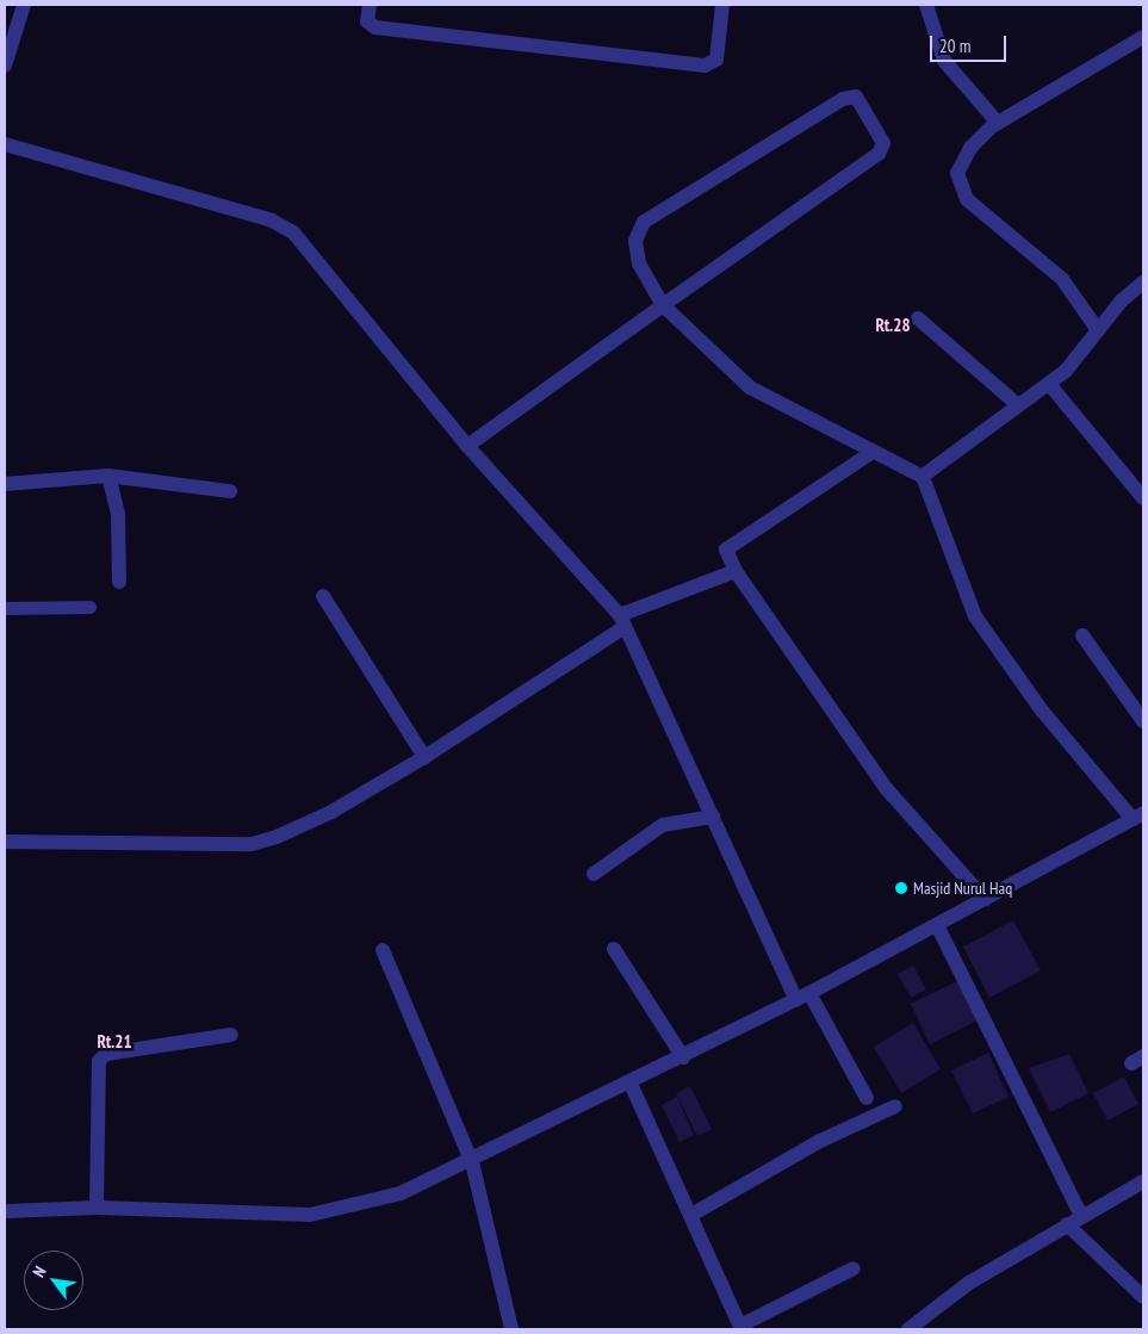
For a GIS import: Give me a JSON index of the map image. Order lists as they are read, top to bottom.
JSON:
{
  "districts": ["Rt.28", "Rt.21"],
  "places": ["Masjid Nurul Haq"],
  "scale_bar": "20 m",
  "north": "top left"
}
